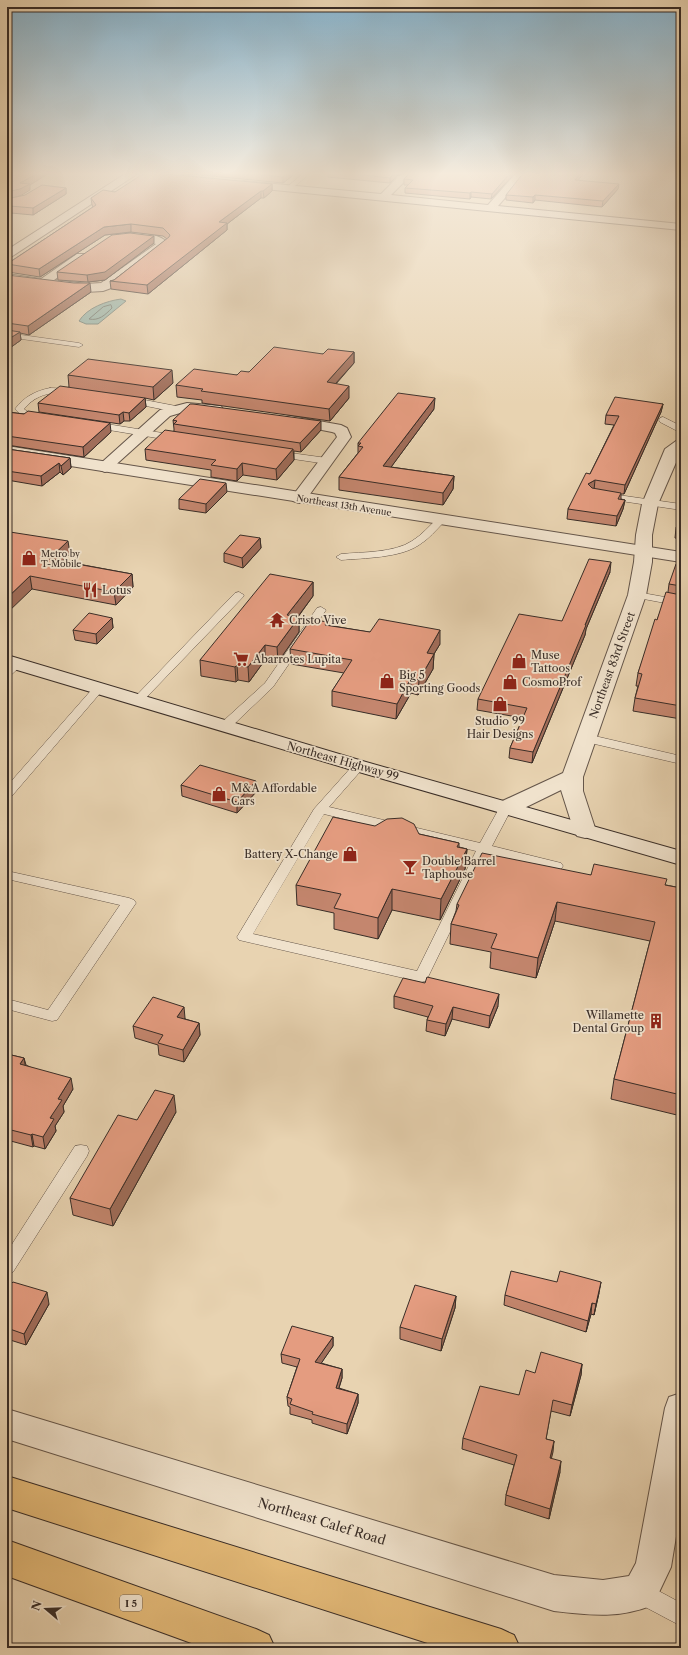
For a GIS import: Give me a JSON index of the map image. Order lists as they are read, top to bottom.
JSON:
{
  "streets": {
    "highway": ["I 5"],
    "street": [
      "Northeast 13th Avenue",
      "Northeast 83rd Street",
      "Northeast Highway 99",
      "Northeast Calef Road"
    ]
  },
  "crossings": [
    ["Northeast 13th Avenue", "Northeast 83rd Street"],
    ["Northeast 83rd Street", "Northeast Highway 99"]
  ],
  "places": {
    "shop": [
      "Metro by T-Mobile",
      "Muse Tattoos",
      "Big 5 Sporting Goods",
      "CosmoProf",
      "Studio 99 Hair Designs",
      "M&A Affordable Cars",
      "Battery X-Change"
    ],
    "restaurant": ["Lotus"],
    "temple": ["Cristo Vive"],
    "supermarket": ["Abarrotes Lupita"],
    "bar": ["Double Barrel Taphouse"],
    "building": ["Willamette Dental Group"]
  },
  "north": "left"
}
